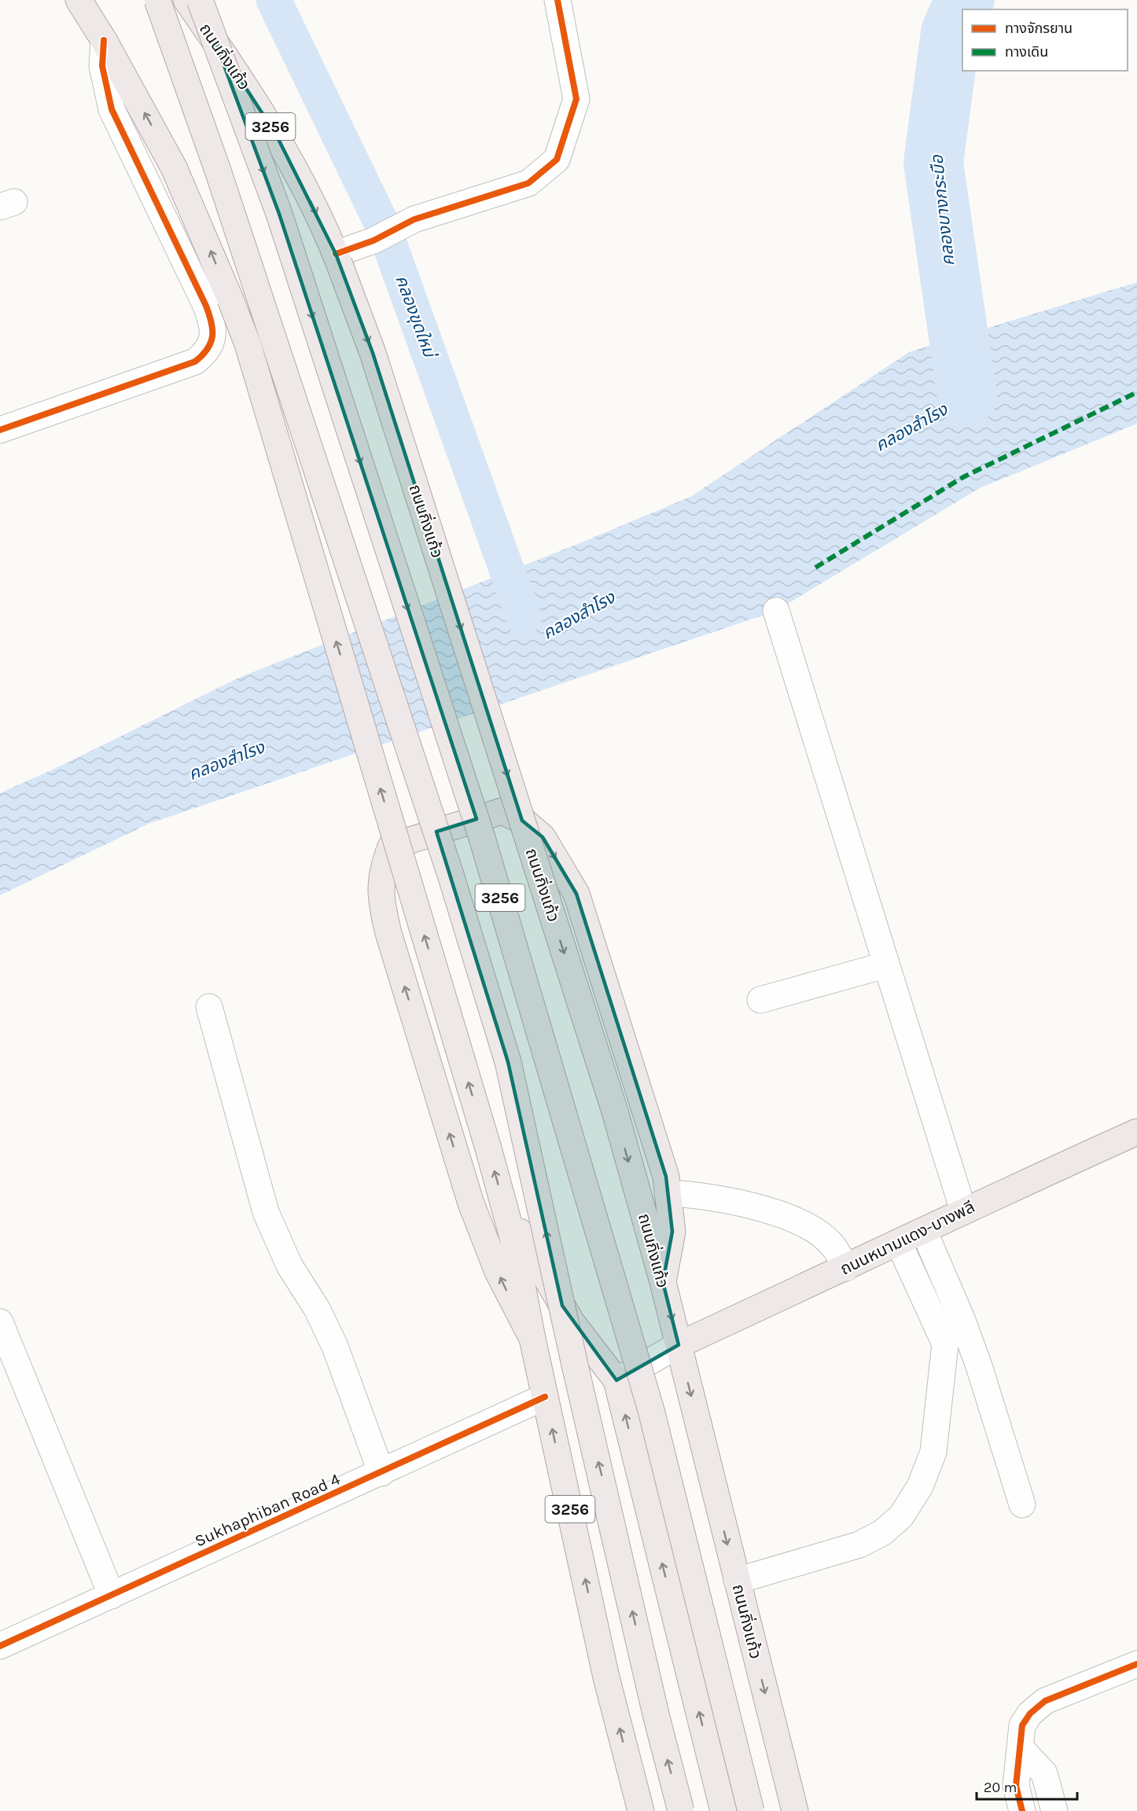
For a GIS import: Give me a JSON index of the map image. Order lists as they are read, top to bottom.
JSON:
{
  "streets": {
    "main road": ["ถนนกิ่งแก้ว", "3256", "ถนนหนามแดง-บางพลี"],
    "street": ["Sukhaphiban Road 4"]
  },
  "crossings": [
    ["ถนนกิ่งแก้ว", "ถนนหนามแดง-บางพลี"],
    ["3256", "Sukhaphiban Road 4"]
  ],
  "water": ["คลองบางกระบือ", "คลองขุดใหม่", "คลองสำโรง"],
  "legend": ["ทางจักรยาน", "ทางเดิน"],
  "scale_bar": "20 m"
}
